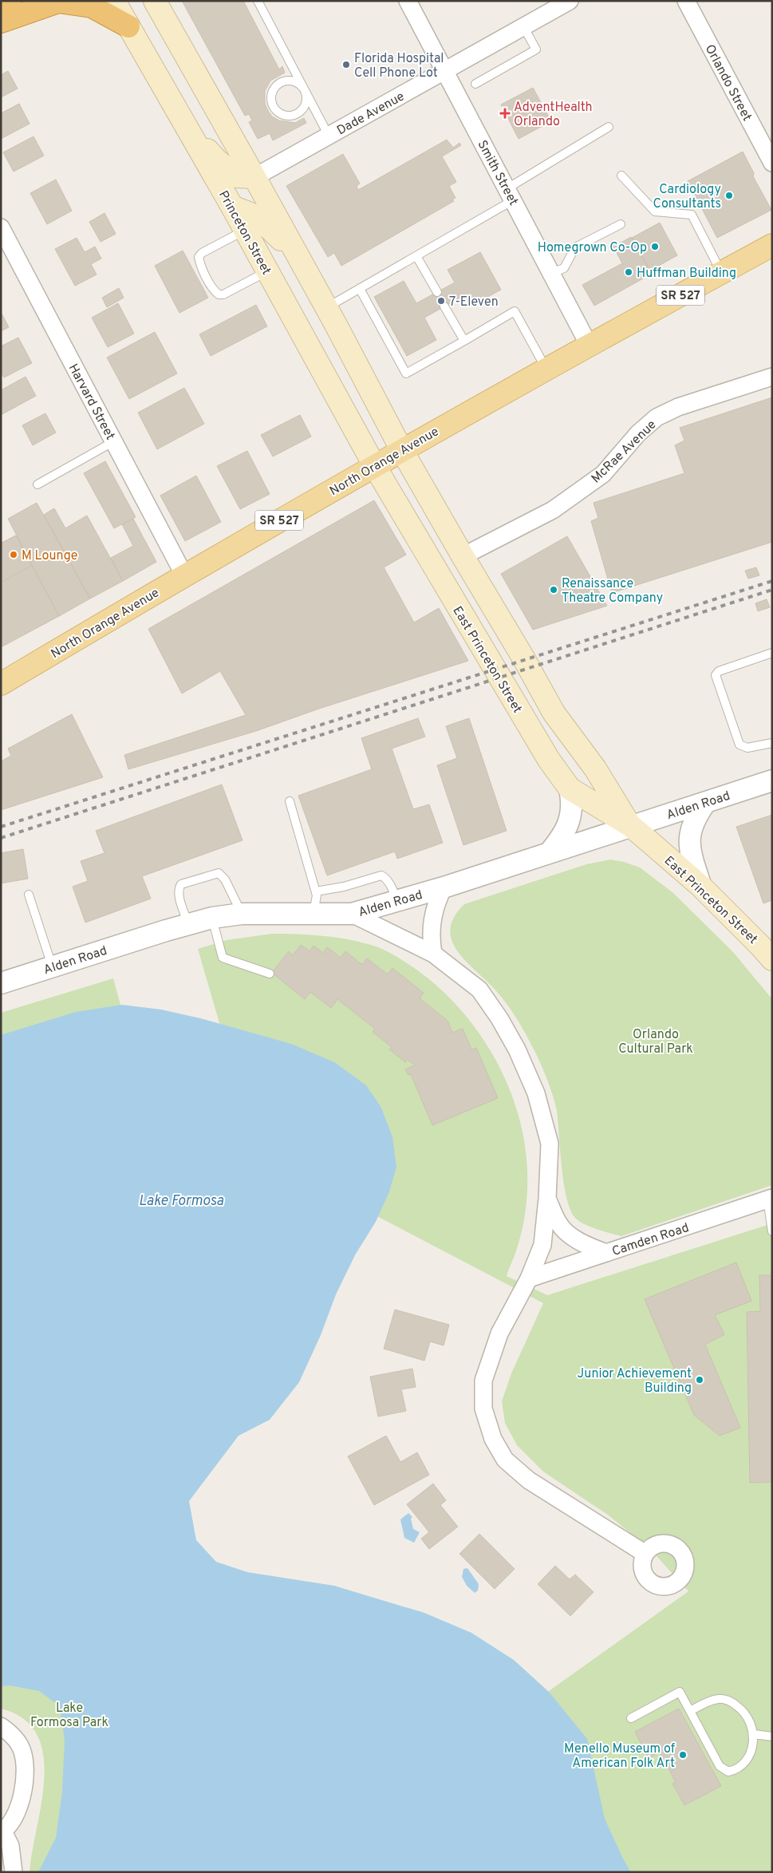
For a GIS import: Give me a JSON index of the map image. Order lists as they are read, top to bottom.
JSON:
{
  "streets": {
    "main road": [
      "Princeton Street",
      "SR 527",
      "North Orange Avenue",
      "East Princeton Street"
    ],
    "street": [
      "Orlando Street",
      "Dade Avenue",
      "Smith Street",
      "Harvard Street",
      "McRae Avenue",
      "Alden Road",
      "Camden Road"
    ]
  },
  "crossings": [
    ["Dade Avenue", "Smith Street"],
    ["Dade Avenue", "Princeton Street"],
    ["Smith Street", "North Orange Avenue"],
    ["Princeton Street", "North Orange Avenue"],
    ["Princeton Street", "East Princeton Street"],
    ["Harvard Street", "North Orange Avenue"],
    ["McRae Avenue", "East Princeton Street"],
    ["North Orange Avenue", "East Princeton Street"],
    ["East Princeton Street", "Alden Road"]
  ],
  "water": ["Lake Formosa"],
  "parks": ["Orlando Cultural Park", "Lake Formosa Park"],
  "places": {
    "other": [
      "Florida Hospital Cell Phone Lot",
      "Cardiology Consultants",
      "Homegrown Co-Op",
      "Huffman Building",
      "7-Eleven",
      "M Lounge",
      "Renaissance Theatre Company",
      "Junior Achievement Building",
      "Menello Museum of American Folk Art"
    ],
    "health": ["AdventHealth Orlando"]
  }
}
